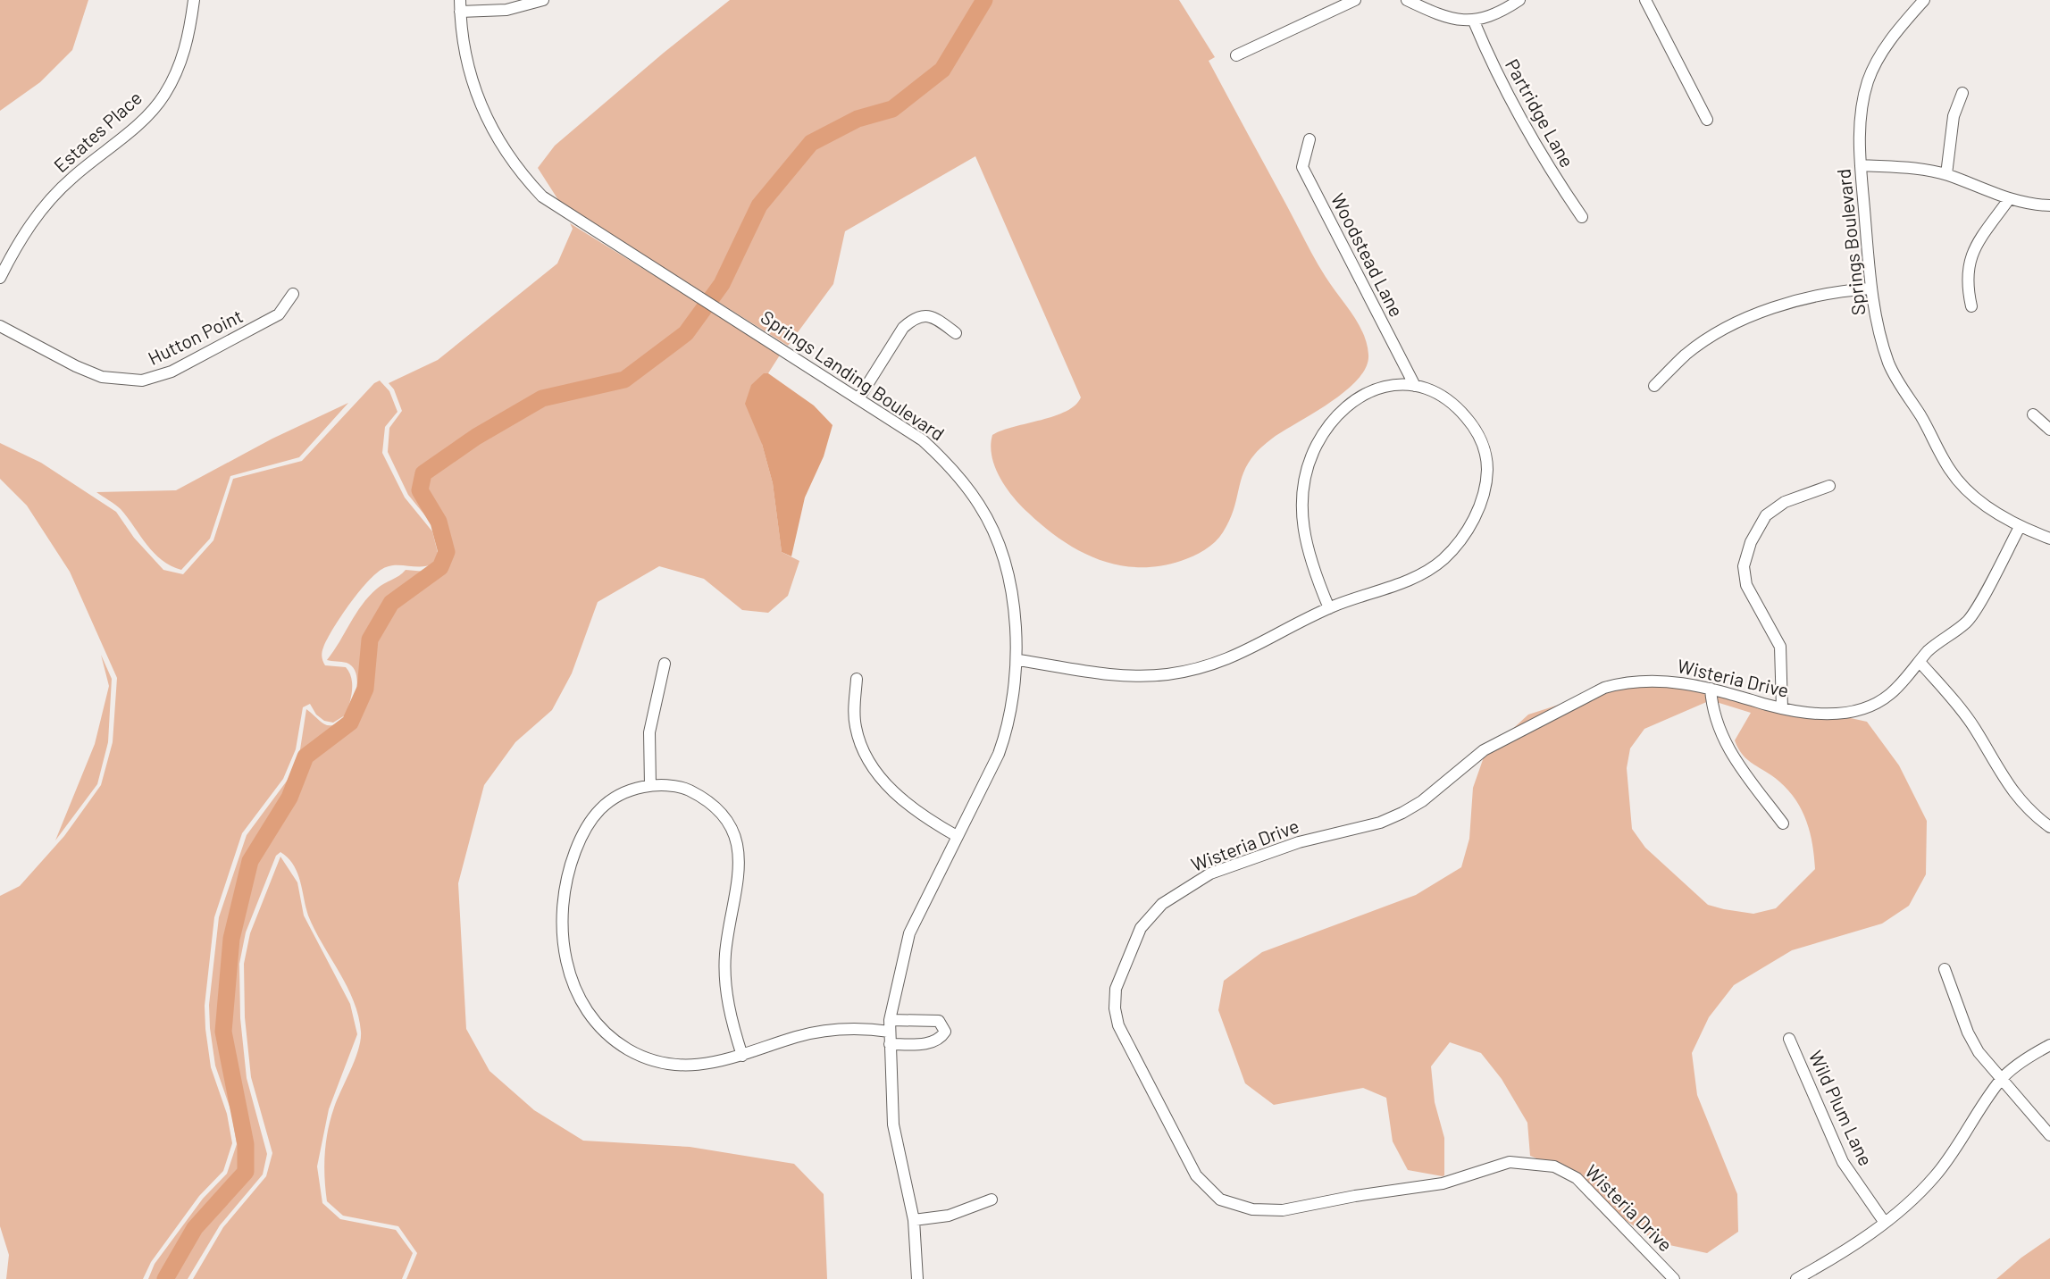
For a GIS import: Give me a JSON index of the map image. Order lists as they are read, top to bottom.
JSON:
{
  "streets": {
    "street": [
      "Partridge Lane",
      "Estates Place",
      "Springs Boulevard",
      "Woodstead Lane",
      "Hutton Point",
      "Springs Landing Boulevard",
      "Wisteria Drive",
      "Wild Plum Lane"
    ]
  },
  "crossings": [
    ["Springs Boulevard", "Wisteria Drive"]
  ]
}
